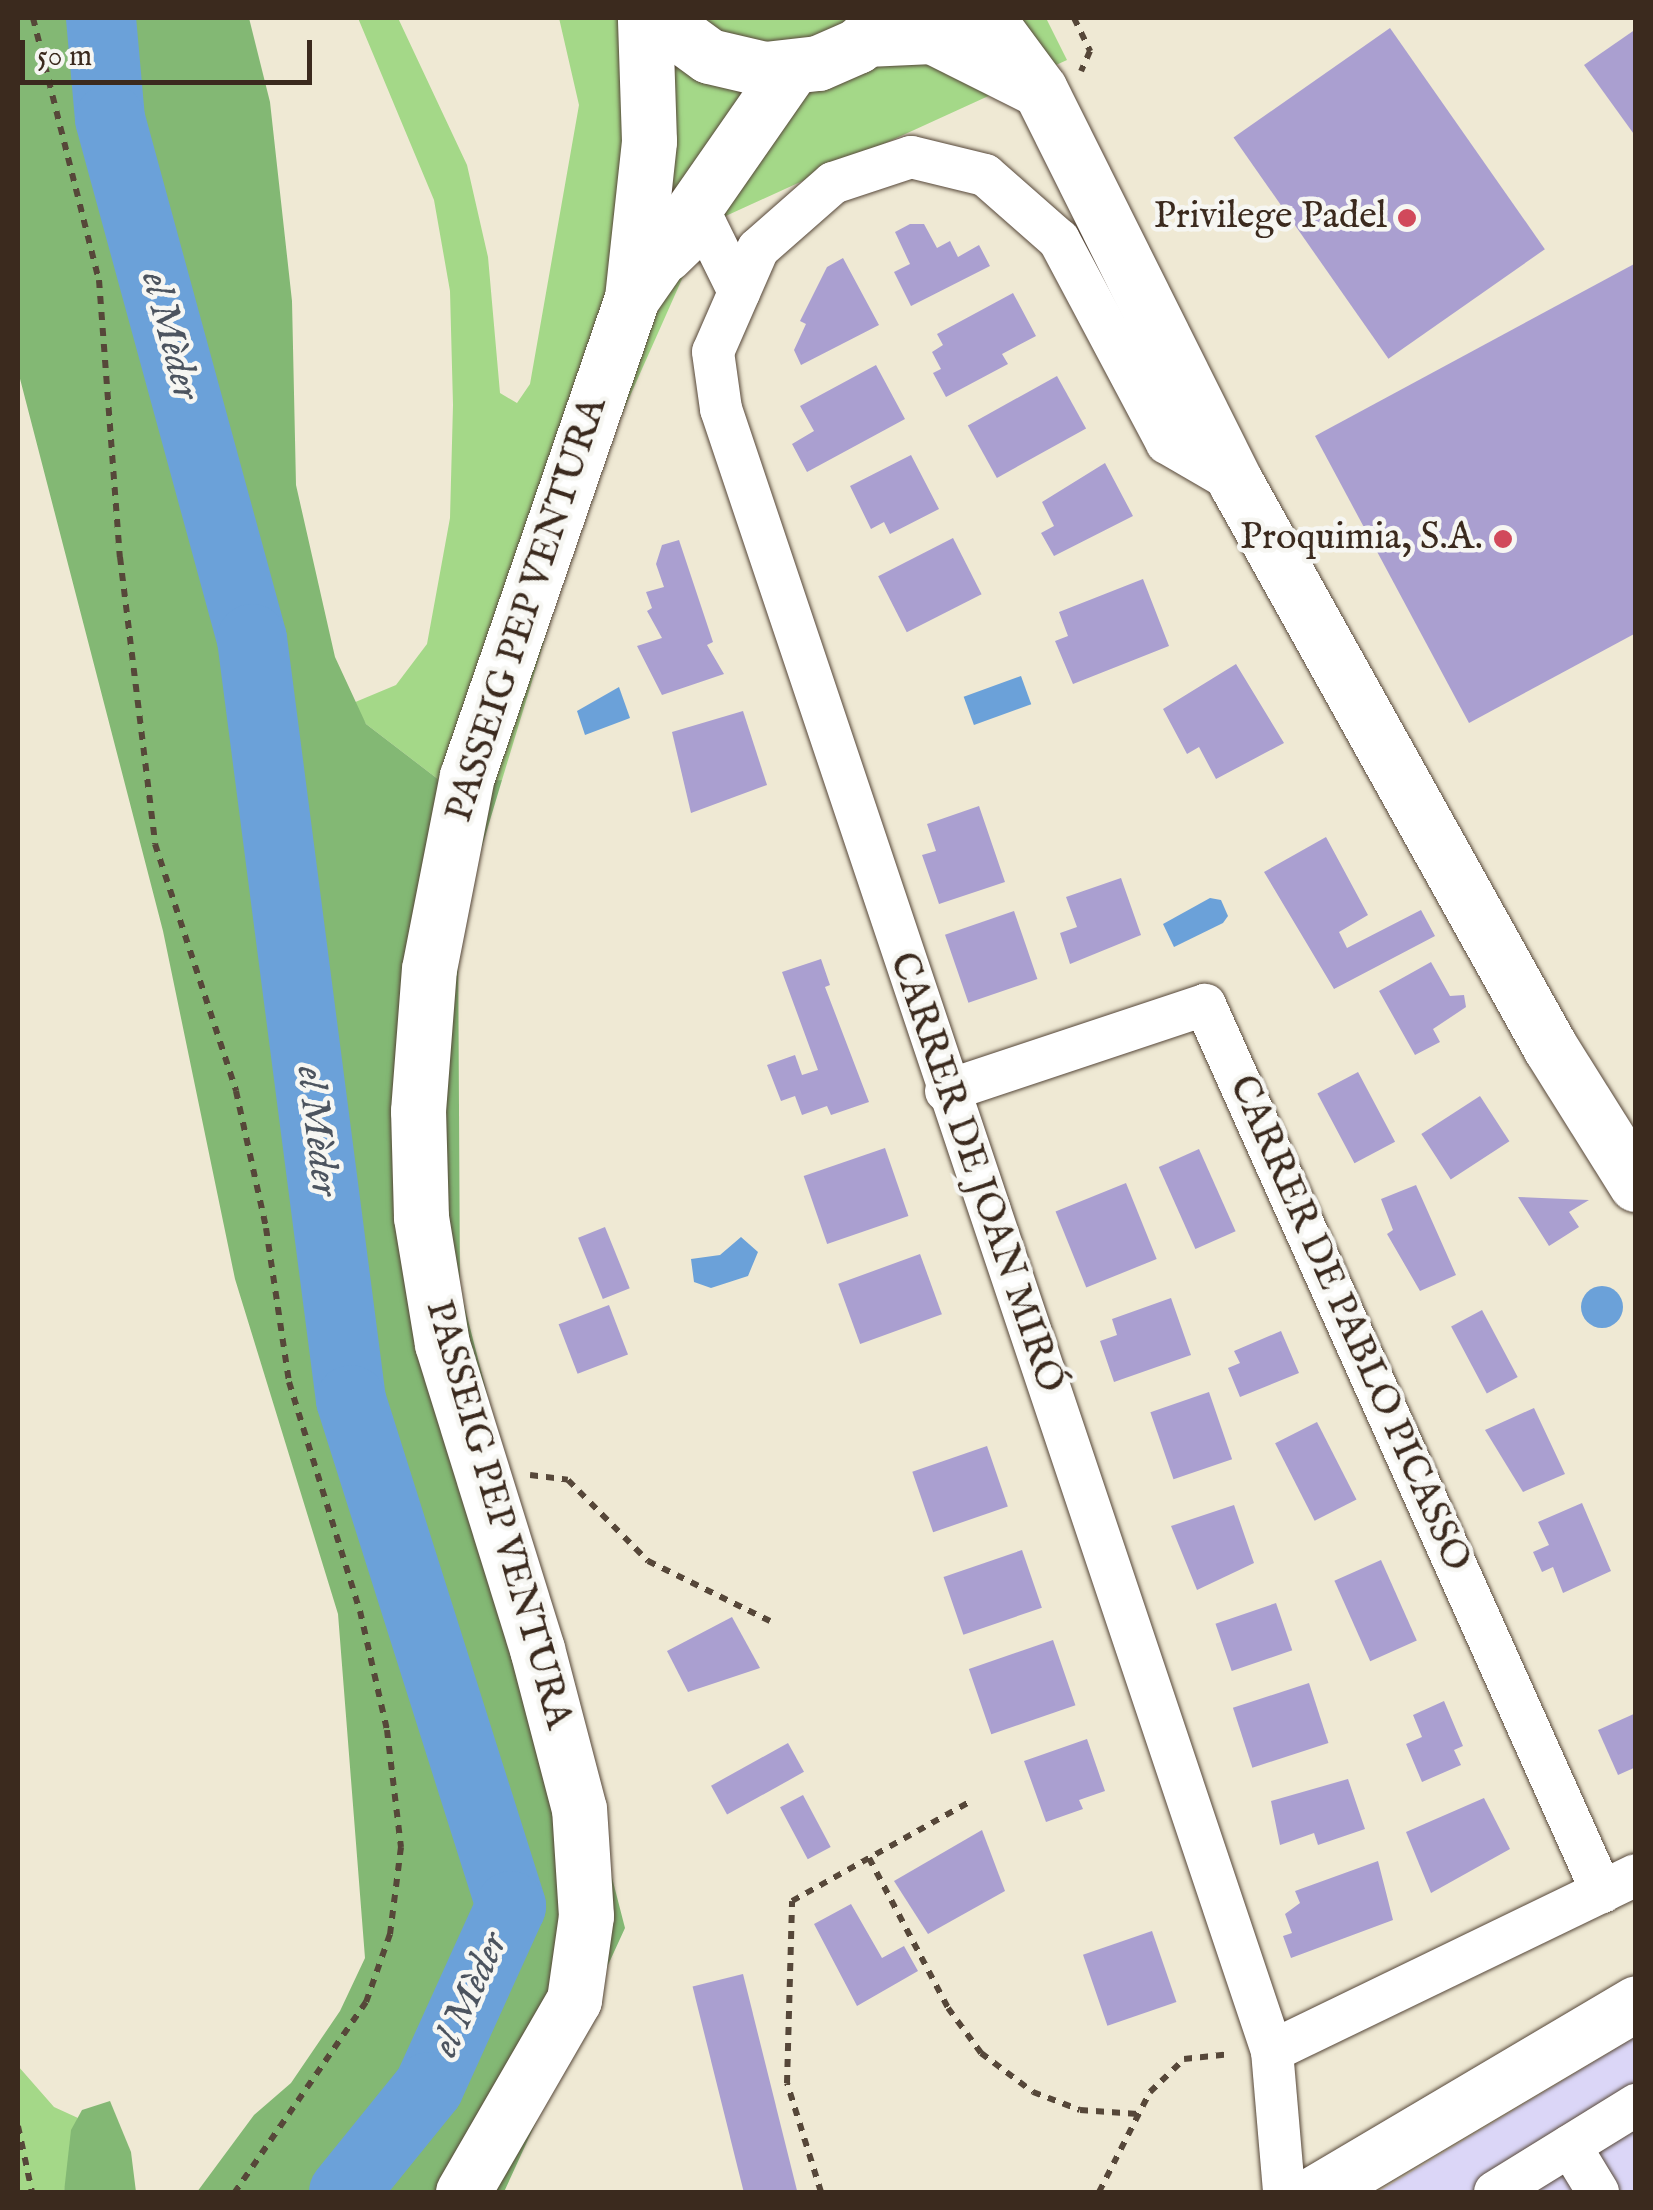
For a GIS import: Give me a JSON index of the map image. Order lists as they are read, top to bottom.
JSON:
{
  "streets": {
    "street": ["PASSEIG PEP VENTURA", "CARRER DE JOAN MIRÓ", "CARRER DE PABLO PICASSO"]
  },
  "crossings": [
    ["CARRER DE JOAN MIRÓ", "CARRER DE PABLO PICASSO"]
  ],
  "water": ["el Mèder"],
  "places": ["Privilege Padel", "Proquimia, S.A."],
  "scale_bar": "50 m"
}
